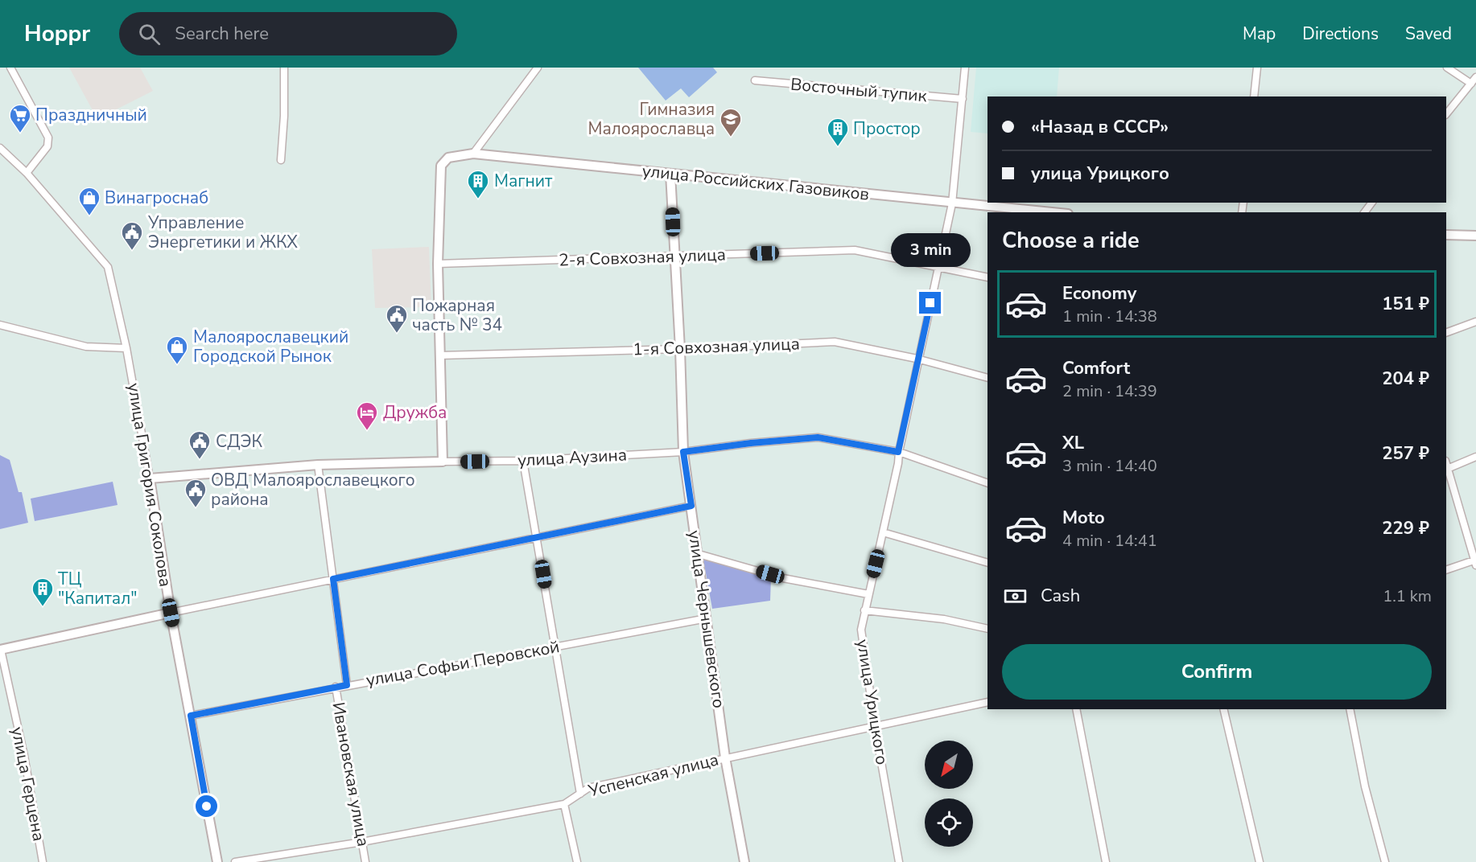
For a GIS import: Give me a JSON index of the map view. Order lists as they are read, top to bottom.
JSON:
{
  "streets": {
    "main road": [
      "улица Российских Газовиков",
      "улица Аузина",
      "улица Григория Соколова",
      "улица Чернышевского"
    ],
    "street": [
      "Восточный тупик",
      "2-я Совхозная улица",
      "1-я Совхозная улица",
      "улица Софьи Перовской",
      "улица Урицкого",
      "Ивановская улица",
      "Успенская улица",
      "улица Герцена"
    ]
  },
  "crossings": [
    ["Восточный тупик", "улица Урицкого"],
    ["улица Российских Газовиков", "2-я Совхозная улица"],
    ["улица Российских Газовиков", "улица Чернышевского"],
    ["улица Российских Газовиков", "улица Урицкого"],
    ["2-я Совхозная улица", "улица Чернышевского"],
    ["2-я Совхозная улица", "улица Урицкого"],
    ["1-я Совхозная улица", "улица Чернышевского"],
    ["1-я Совхозная улица", "улица Урицкого"],
    ["улица Аузина", "улица Григория Соколова"],
    ["улица Аузина", "улица Чернышевского"],
    ["улица Аузина", "улица Урицкого"],
    ["улица Аузина", "Ивановская улица"],
    ["улица Григория Соколова", "улица Софьи Перовской"],
    ["улица Чернышевского", "улица Софьи Перовской"],
    ["улица Чернышевского", "Успенская улица"],
    ["улица Софьи Перовской", "Ивановская улица"],
    ["улица Урицкого", "Успенская улица"],
    ["Ивановская улица", "Успенская улица"]
  ],
  "places": {
    "supermarket": ["Праздничный"],
    "school or university": ["Гимназия Малоярославца"],
    "building": ["Простор", "Магнит", "ТЦ \"Капитал\""],
    "shop": ["Винагроснаб", "Малоярославецкий Городской Рынок"],
    "public building": [
      "Управление Энергетики и ЖКХ",
      "Пожарная часть № 34",
      "СДЭК",
      "ОВД Малоярославецкого района"
    ],
    "hotel": ["Дружба"]
  },
  "north": "bottom left",
  "page": {
    "header": "Hoppr",
    "search": "Search here",
    "nav": ["Map", "Directions", "Saved"],
    "banner": ["«Назад в СССР»", "улица Урицкого"],
    "heading": "Choose a ride",
    "bubble": "3 min",
    "list": [
      {
        "name": "Economy",
        "note": "1 min · 14:38",
        "value": "151 ₽"
      },
      {
        "name": "Comfort",
        "note": "2 min · 14:39",
        "value": "204 ₽"
      },
      {
        "name": "XL",
        "note": "3 min · 14:40",
        "value": "257 ₽"
      },
      {
        "name": "Moto",
        "note": "4 min · 14:41",
        "value": "229 ₽"
      }
    ],
    "pay": ["Cash", "1.1 km"],
    "buttons": "Confirm"
  }
}
